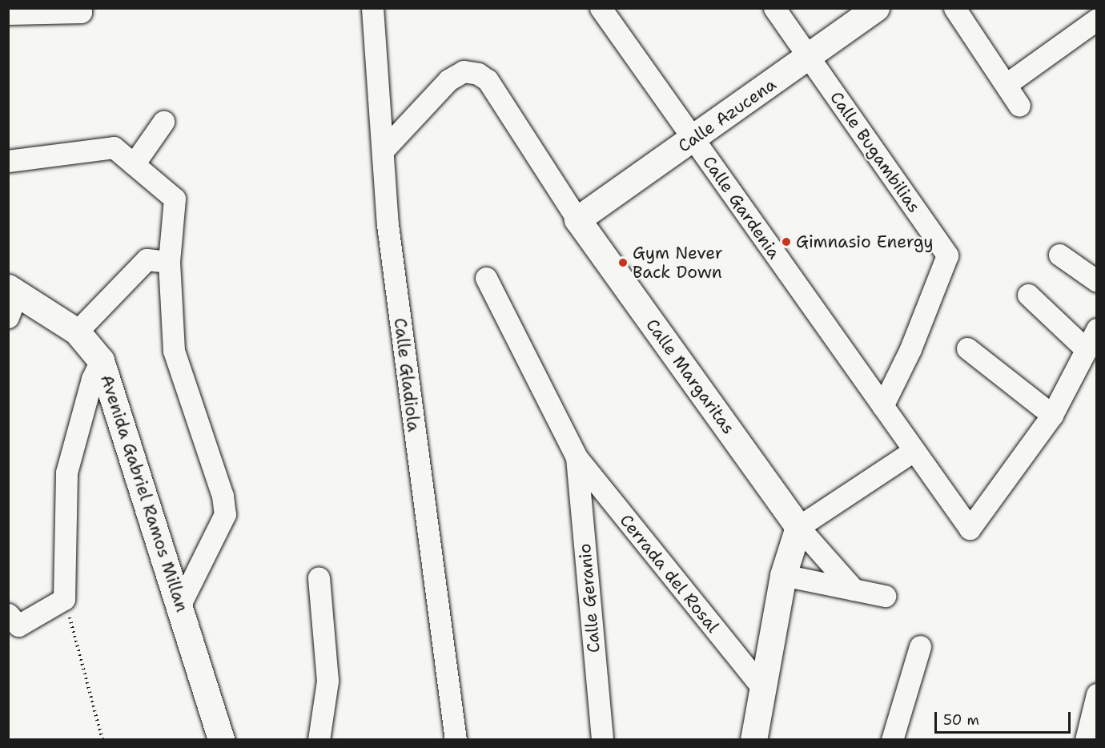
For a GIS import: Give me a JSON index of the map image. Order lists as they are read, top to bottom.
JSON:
{
  "streets": {
    "street": [
      "Calle Azucena",
      "Calle Bugambilias",
      "Calle Gardenia",
      "Calle Gladiola",
      "Calle Margaritas",
      "Avenida Gabriel Ramos Millan",
      "Cerrada del Rosal",
      "Calle Geranio"
    ]
  },
  "crossings": [
    ["Calle Azucena", "Calle Bugambilias"],
    ["Calle Azucena", "Calle Gardenia"],
    ["Calle Azucena", "Calle Margaritas"],
    ["Calle Bugambilias", "Calle Gardenia"],
    ["Calle Gladiola", "Calle Margaritas"],
    ["Cerrada del Rosal", "Calle Geranio"]
  ],
  "places": ["Gimnasio Energy", "Gym Never Back Down"],
  "scale_bar": "50 m"
}
